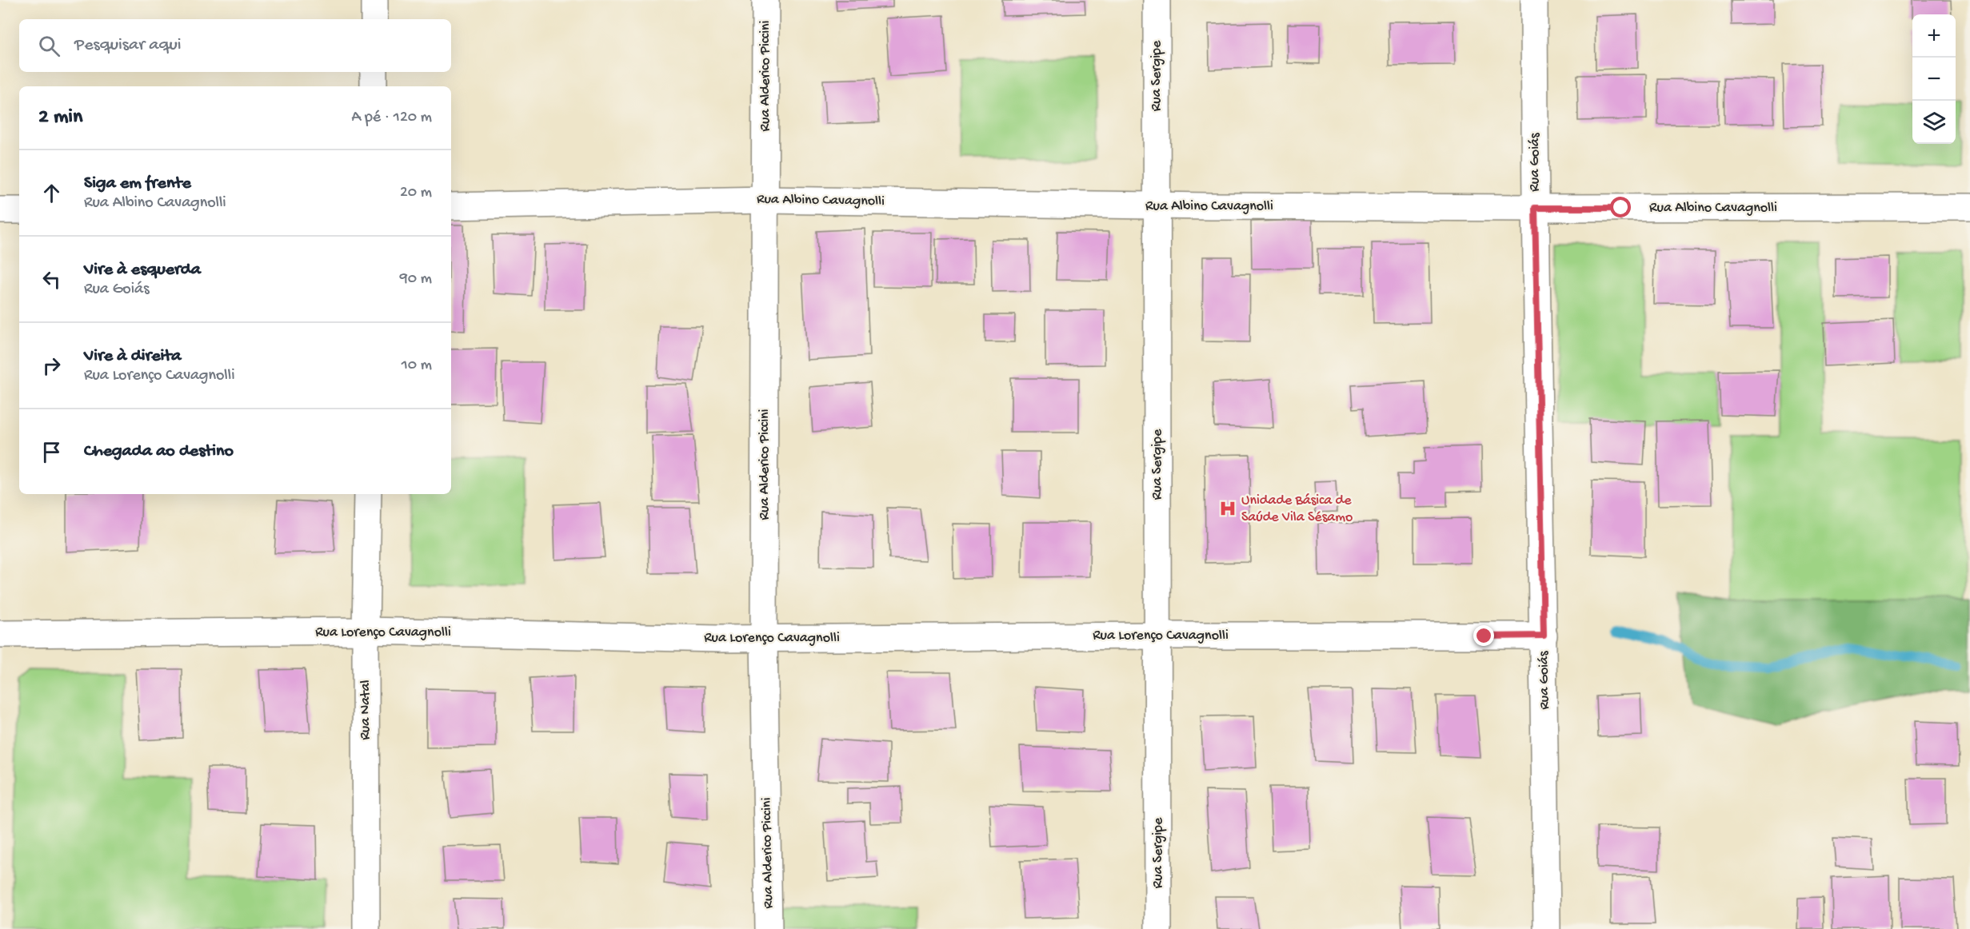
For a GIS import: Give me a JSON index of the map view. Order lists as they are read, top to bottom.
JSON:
{
  "streets": {
    "street": [
      "Rua Alderico Piccini",
      "Rua Sergipe",
      "Rua Goiás",
      "Rua Albino Cavagnolli",
      "Rua Lorenço Cavagnolli",
      "Rua Natal"
    ]
  },
  "crossings": [
    ["Rua Alderico Piccini", "Rua Albino Cavagnolli"],
    ["Rua Alderico Piccini", "Rua Lorenço Cavagnolli"],
    ["Rua Sergipe", "Rua Albino Cavagnolli"],
    ["Rua Sergipe", "Rua Lorenço Cavagnolli"],
    ["Rua Goiás", "Rua Albino Cavagnolli"],
    ["Rua Goiás", "Rua Lorenço Cavagnolli"],
    ["Rua Lorenço Cavagnolli", "Rua Natal"]
  ],
  "places": {
    "hospital": ["Unidade Básica de Saúde Vila Sésamo"]
  },
  "page": {
    "map_buttons": ["+", "−"],
    "search": "Pesquisar aqui",
    "heading": ["2 min", "A pé · 120 m"],
    "list": [
      ["Siga em frente", "Rua Albino Cavagnolli", "20 m"],
      ["Vire à esquerda", "Rua Goiás", "90 m"],
      ["Vire à direita", "Rua Lorenço Cavagnolli", "10 m"],
      "Chegada ao destino"
    ]
  }
}
